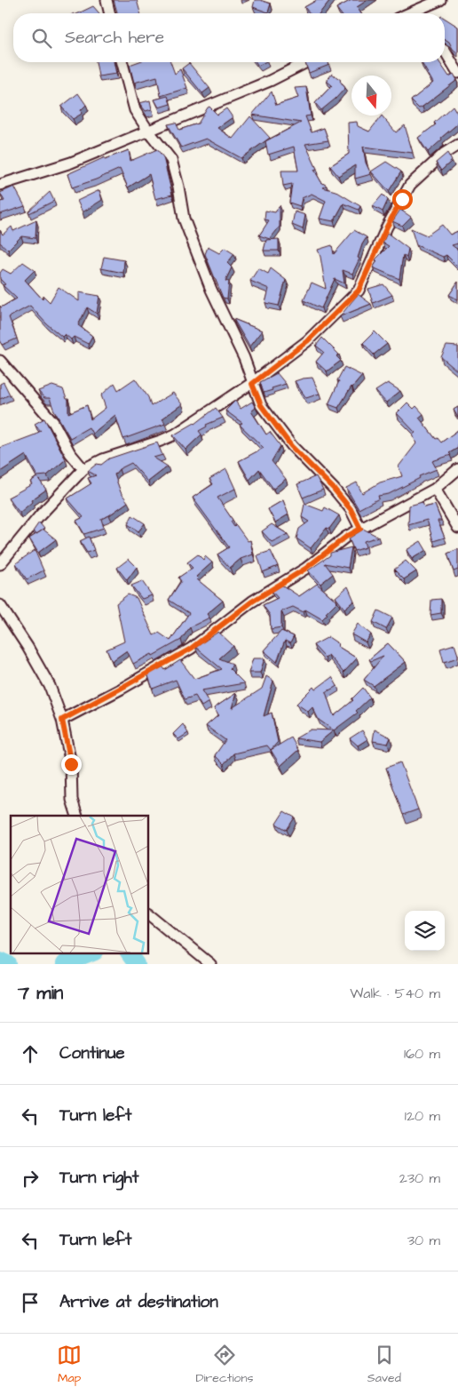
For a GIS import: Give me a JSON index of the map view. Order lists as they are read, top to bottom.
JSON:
{
  "north": "bottom",
  "page": {
    "search": "Search here",
    "heading": ["7 min", "Walk · 540 m"],
    "list": [
      ["Continue", "160 m"],
      ["Turn left", "120 m"],
      ["Turn right", "230 m"],
      ["Turn left", "30 m"],
      "Arrive at destination"
    ],
    "nav": ["Map", "Directions", "Saved"]
  }
}
